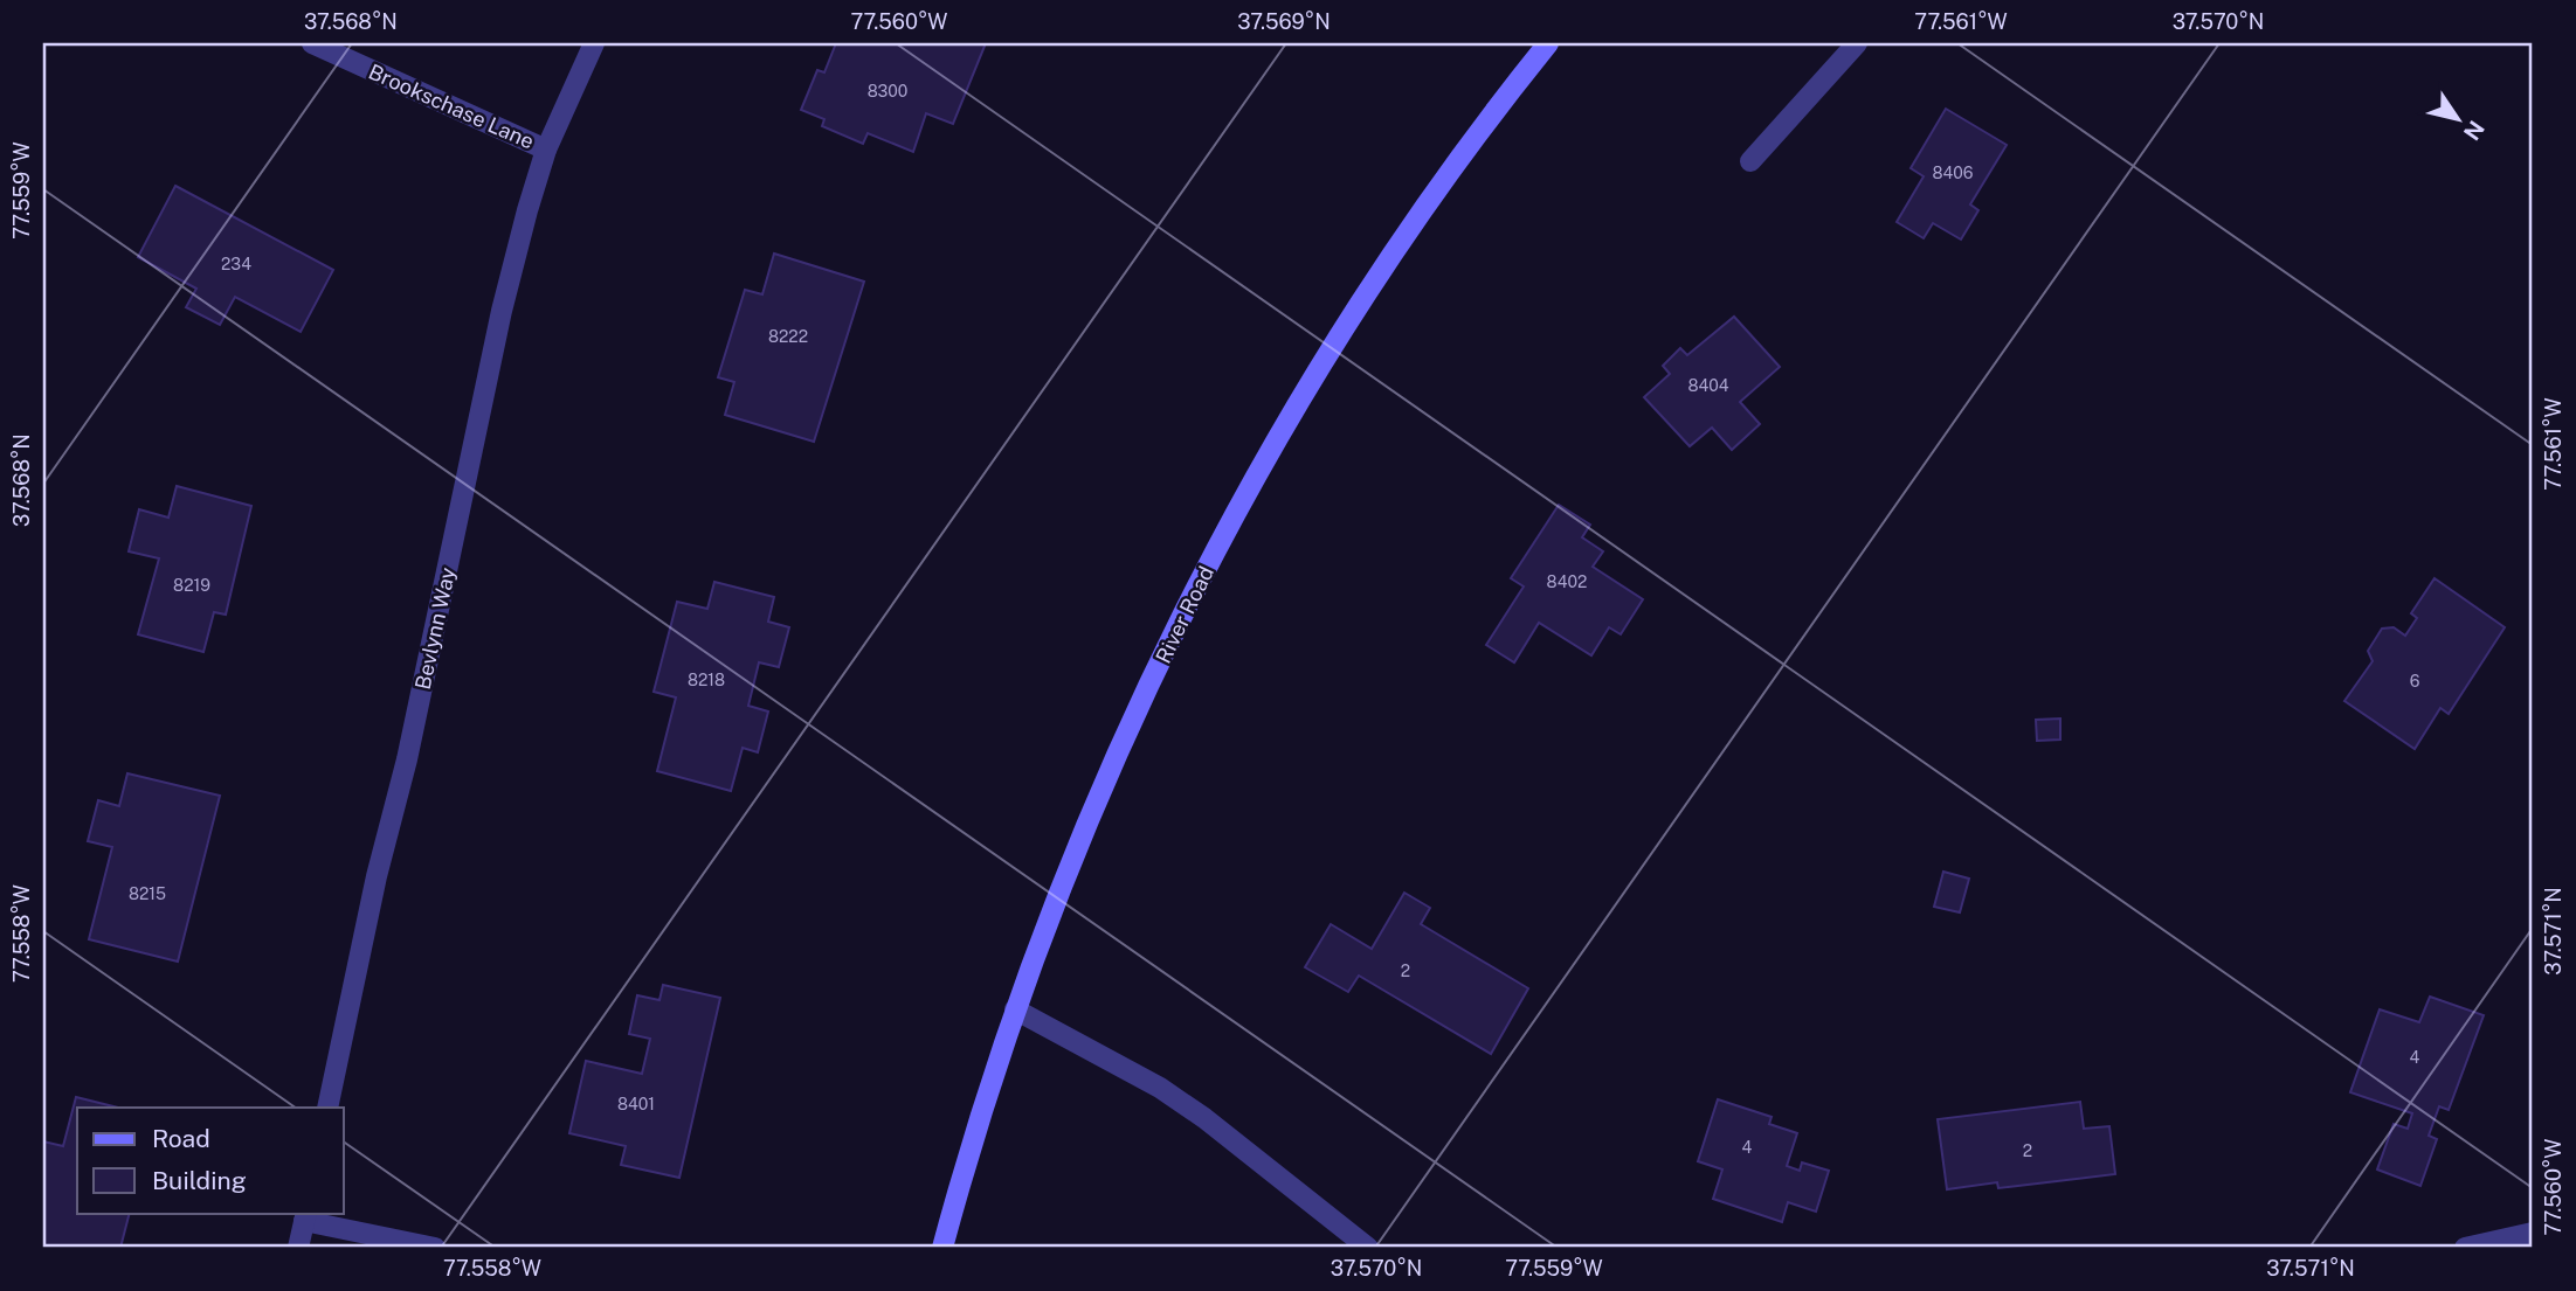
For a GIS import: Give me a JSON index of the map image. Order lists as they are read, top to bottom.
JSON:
{
  "streets": {
    "main road": ["River Road"],
    "street": ["Brookschase Lane", "Bevlynn Way"]
  },
  "crossings": [
    ["Brookschase Lane", "Bevlynn Way"]
  ],
  "house_numbers": [
    "8300",
    "8406",
    "234",
    "8222",
    "8404",
    "8402",
    "8219",
    "8218",
    "6",
    "8215",
    "2",
    "4",
    "8401",
    "4",
    "2"
  ],
  "legend": ["Road", "Building"],
  "north": "bottom right",
  "coordinates": [
    "37.568°N",
    "77.560°W",
    "37.569°N",
    "77.561°W",
    "37.570°N",
    "77.559°W",
    "37.571°N",
    "77.558°W"
  ]
}
